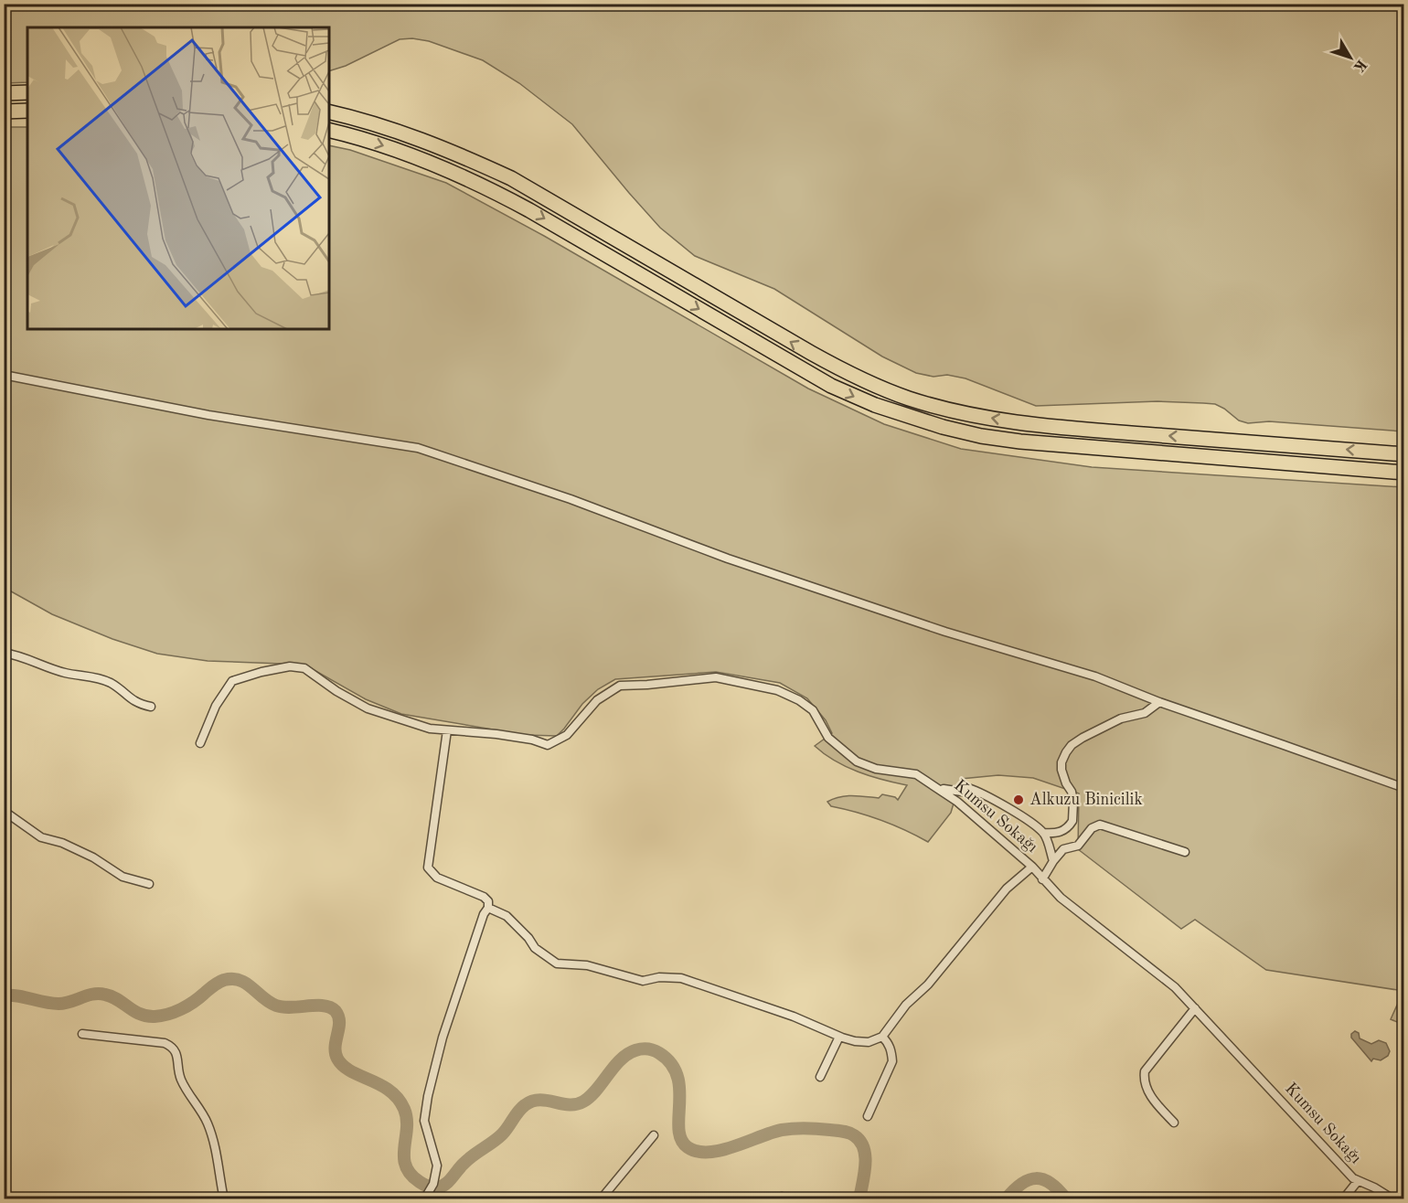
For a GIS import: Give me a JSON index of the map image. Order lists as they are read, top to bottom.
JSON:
{
  "streets": {
    "street": ["Kumsu Sokağı"]
  },
  "places": ["Alkuzu Binicilik"],
  "north": "bottom right"
}
